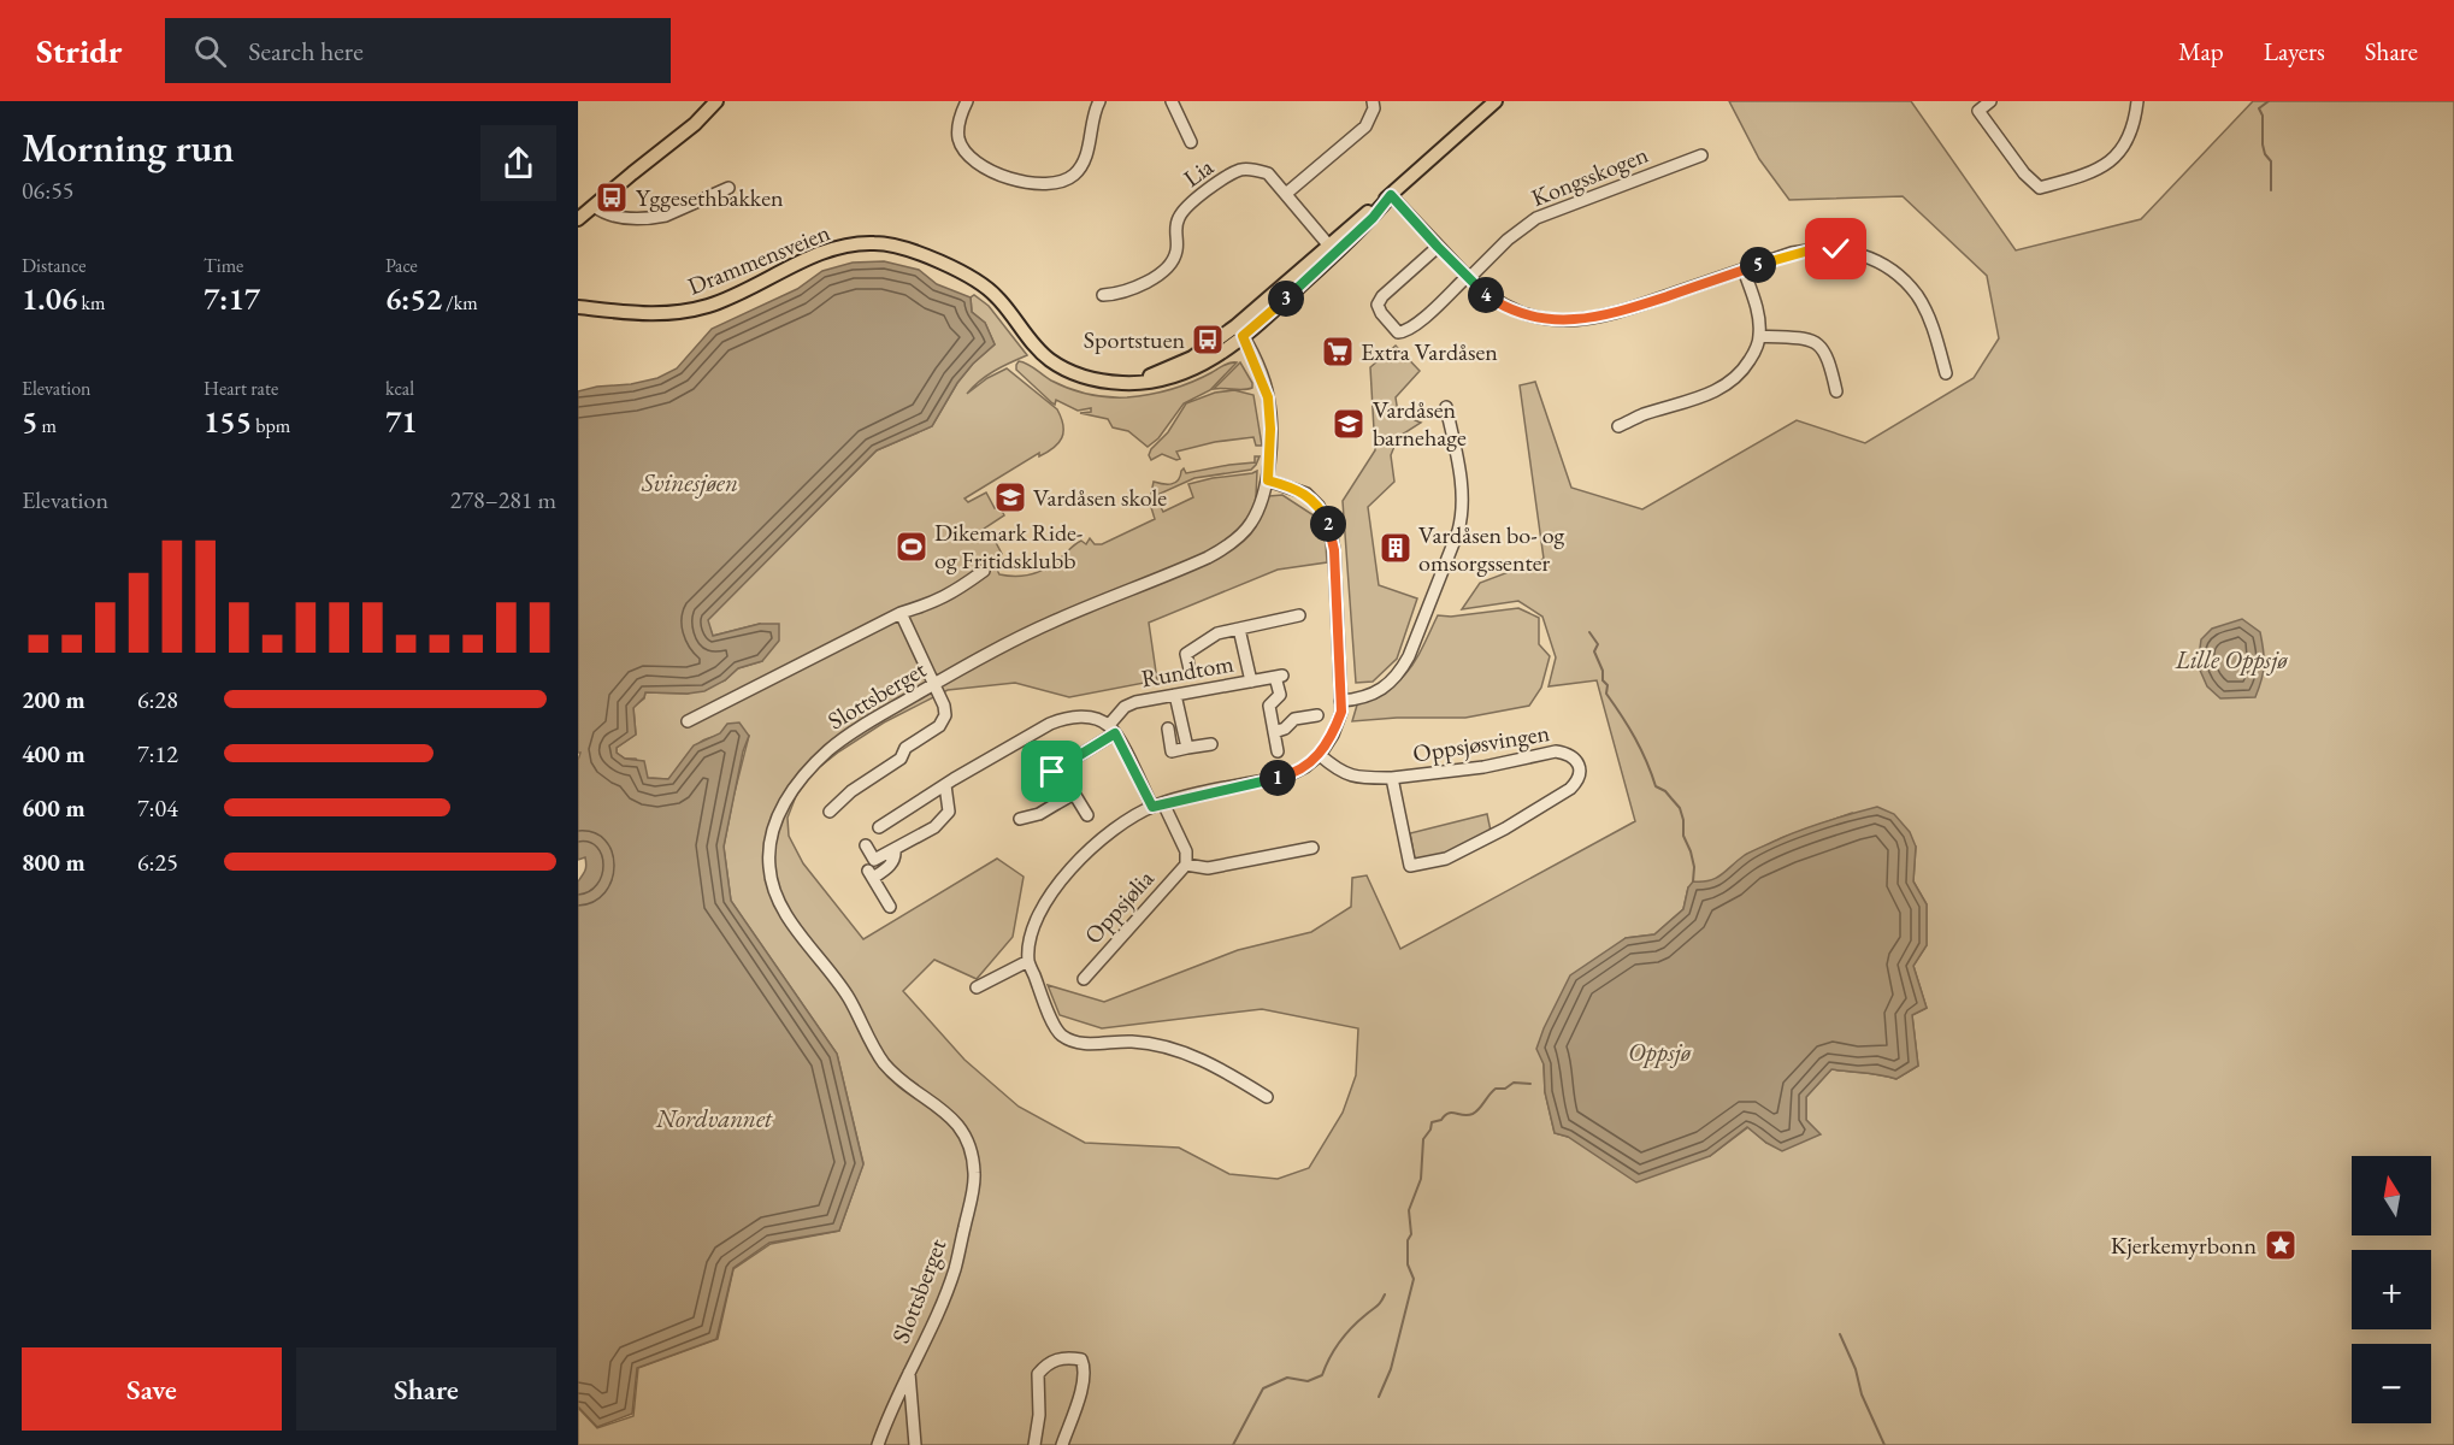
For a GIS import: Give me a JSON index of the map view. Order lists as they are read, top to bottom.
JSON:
{
  "streets": {
    "main road": ["Drammensveien"],
    "street": [
      "Lia",
      "Kongsskogen",
      "Rundtom",
      "Slottsberget",
      "Oppsjøsvingen",
      "Oppsjølia"
    ]
  },
  "crossings": [
    ["Lia", "Drammensveien"],
    ["Drammensveien", "Slottsberget"]
  ],
  "water": [
    "Svinesjøen",
    "Lille Oppsjø",
    "Oppsjø",
    "Nordvannet"
  ],
  "places": {
    "bus stop": ["Yggesethbakken", "Sportstuen"],
    "supermarket": ["Extra Vardåsen"],
    "school or university": ["Vardåsen barnehage", "Vardåsen skole"],
    "sports": ["Dikemark Ride- og Fritidsklubb"],
    "building": ["Vardåsen bo- og omsorgssenter"],
    "place": ["Kjerkemyrbonn"]
  },
  "north": "top",
  "page": {
    "header": "Stridr",
    "search": "Search here",
    "nav": ["Map", "Layers", "Share"],
    "heading": ["Morning run", "06:55"],
    "stats": [
      ["Distance", "1.06 km"],
      ["Time", "7:17"],
      ["Pace", "6:52 /km"],
      ["Elevation", "5 m"],
      ["Heart rate", "155 bpm"],
      ["kcal", "71"]
    ],
    "pins": [
      "5",
      "4",
      "3",
      "2",
      "1"
    ],
    "chart": ["Elevation", "278–281 m"],
    "list": [
      {
        "name": "200 m",
        "note": "6:28"
      },
      {
        "name": "400 m",
        "note": "7:12"
      },
      {
        "name": "600 m",
        "note": "7:04"
      },
      {
        "name": "800 m",
        "note": "6:25"
      }
    ],
    "map_buttons": ["+", "−"],
    "buttons": ["Save", "Share"]
  }
}
